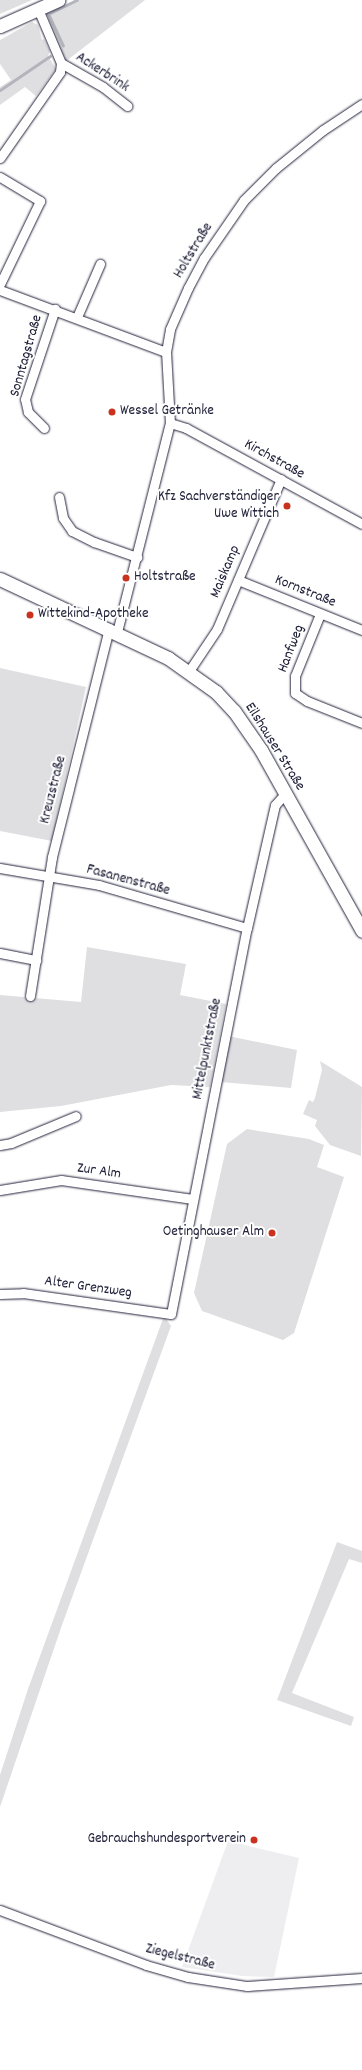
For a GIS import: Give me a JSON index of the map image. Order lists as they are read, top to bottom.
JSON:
{
  "streets": {
    "street": [
      "Ackerbrink",
      "Holtstraße",
      "Sonntagstraße",
      "Kirchstraße",
      "Maiskamp",
      "Kornstraße",
      "Hanfweg",
      "Eilshauser Straße",
      "Kreuzstraße",
      "Fasanenstraße",
      "Mittelpunktstraße",
      "Zur Alm",
      "Alter Grenzweg",
      "Ziegelstraße"
    ]
  },
  "crossings": [
    ["Holtstraße", "Sonntagstraße"],
    ["Holtstraße", "Kirchstraße"],
    ["Holtstraße", "Eilshauser Straße"],
    ["Holtstraße", "Kreuzstraße"],
    ["Kirchstraße", "Maiskamp"],
    ["Maiskamp", "Kornstraße"],
    ["Maiskamp", "Eilshauser Straße"],
    ["Kornstraße", "Hanfweg"],
    ["Eilshauser Straße", "Kreuzstraße"],
    ["Eilshauser Straße", "Mittelpunktstraße"],
    ["Kreuzstraße", "Fasanenstraße"],
    ["Fasanenstraße", "Mittelpunktstraße"],
    ["Mittelpunktstraße", "Zur Alm"],
    ["Mittelpunktstraße", "Alter Grenzweg"]
  ],
  "places": [
    "Wessel Getränke",
    "Kfz Sachverständiger Uwe Wittich",
    "Holtstraße",
    "Wittekind-Apotheke",
    "Oetinghauser Alm",
    "Gebrauchshundesportverein"
  ]
}
